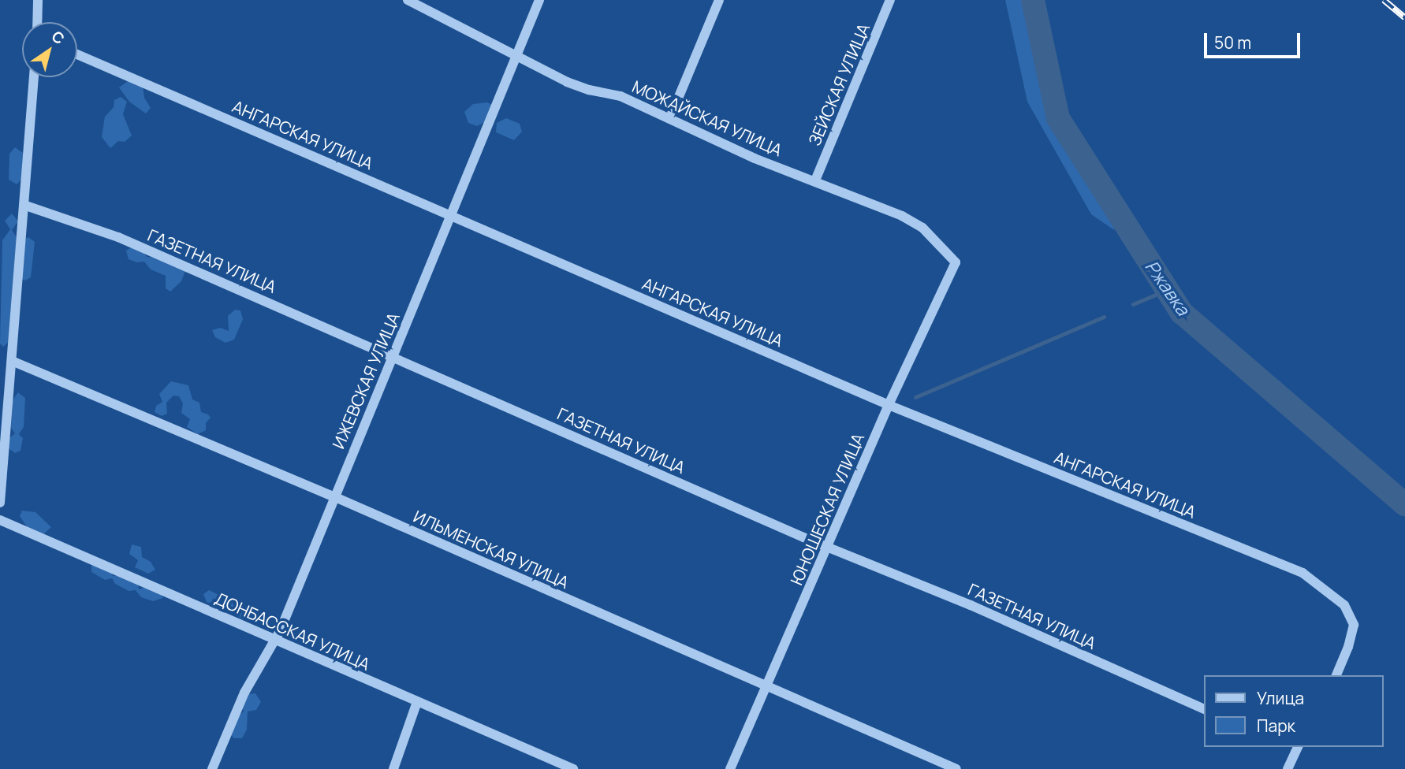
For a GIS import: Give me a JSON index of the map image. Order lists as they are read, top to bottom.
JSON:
{
  "streets": {
    "street": [
      "ЗЕЙСКАЯ УЛИЦА",
      "МОЖАЙСКАЯ УЛИЦА",
      "АНГАРСКАЯ УЛИЦА",
      "ГАЗЕТНАЯ УЛИЦА",
      "ИЖЕВСКАЯ УЛИЦА",
      "ЮНОШЕСКАЯ УЛИЦА",
      "ИЛЬМЕНСКАЯ УЛИЦА",
      "ДОНБАССКАЯ УЛИЦА"
    ]
  },
  "crossings": [
    ["ЗЕЙСКАЯ УЛИЦА", "МОЖАЙСКАЯ УЛИЦА"],
    ["МОЖАЙСКАЯ УЛИЦА", "ИЖЕВСКАЯ УЛИЦА"],
    ["МОЖАЙСКАЯ УЛИЦА", "ЮНОШЕСКАЯ УЛИЦА"],
    ["АНГАРСКАЯ УЛИЦА", "ИЖЕВСКАЯ УЛИЦА"],
    ["АНГАРСКАЯ УЛИЦА", "ЮНОШЕСКАЯ УЛИЦА"],
    ["ГАЗЕТНАЯ УЛИЦА", "ИЖЕВСКАЯ УЛИЦА"],
    ["ГАЗЕТНАЯ УЛИЦА", "ЮНОШЕСКАЯ УЛИЦА"],
    ["ИЖЕВСКАЯ УЛИЦА", "ИЛЬМЕНСКАЯ УЛИЦА"],
    ["ИЖЕВСКАЯ УЛИЦА", "ДОНБАССКАЯ УЛИЦА"],
    ["ЮНОШЕСКАЯ УЛИЦА", "ИЛЬМЕНСКАЯ УЛИЦА"]
  ],
  "water": ["Ржавка"],
  "legend": ["Улица", "Парк"],
  "scale_bar": "50 m",
  "north": "top right"
}
